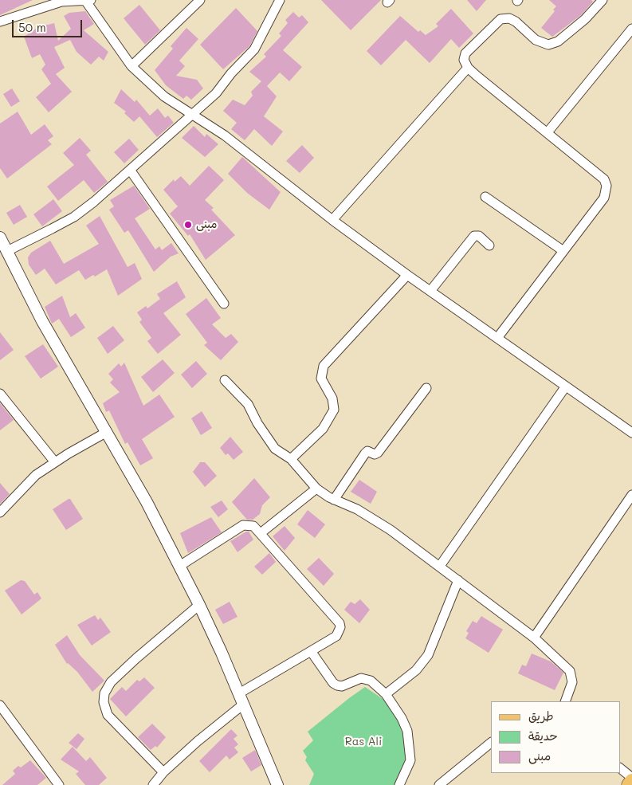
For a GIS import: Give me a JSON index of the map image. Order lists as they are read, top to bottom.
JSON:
{
  "parks": ["Ras Ali"],
  "places": ["مبنى"],
  "legend": ["طريق", "حديقة", "مبنى"],
  "scale_bar": "50 m"
}
